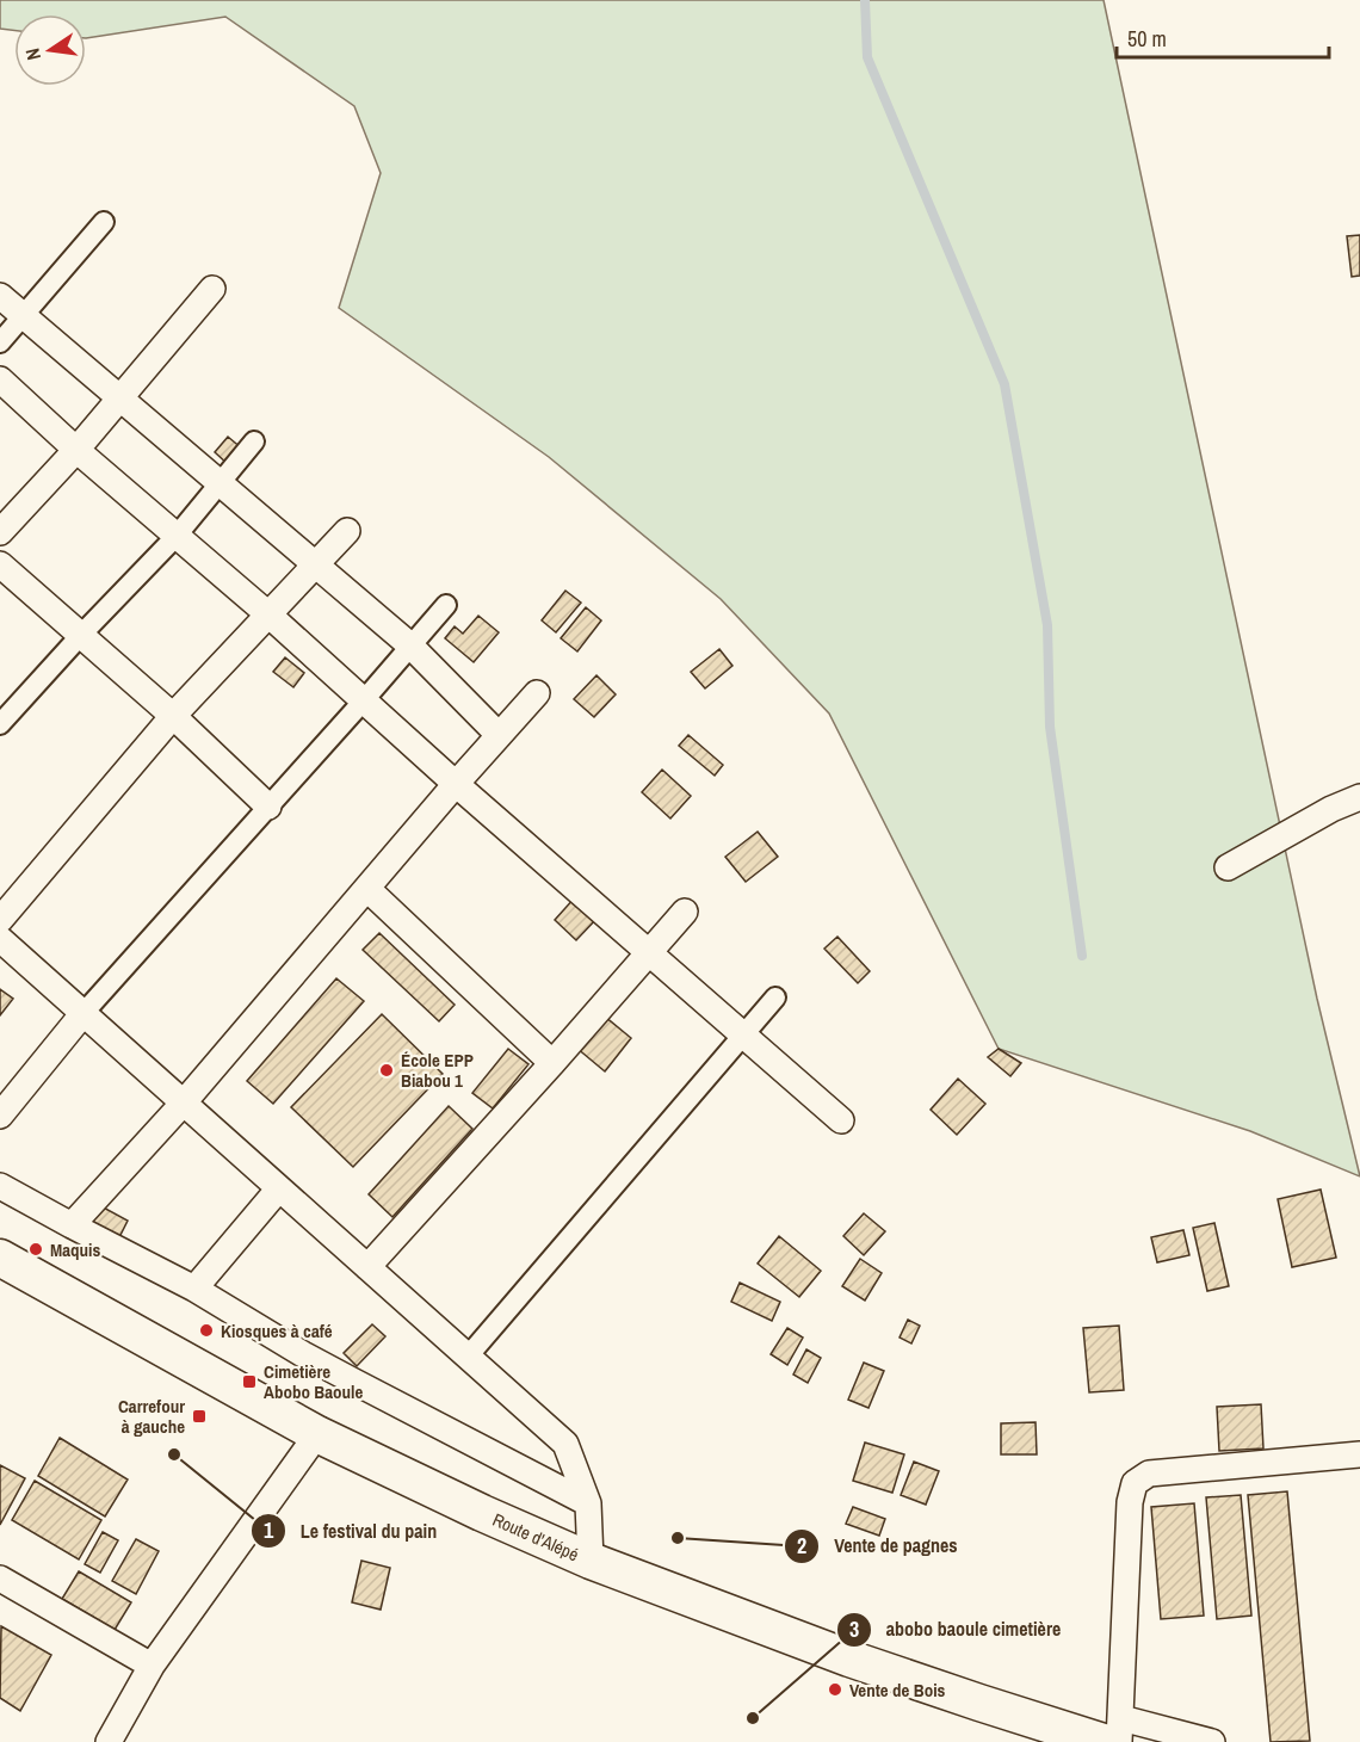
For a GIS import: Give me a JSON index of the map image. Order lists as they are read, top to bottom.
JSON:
{
  "streets": {
    "main road": ["Route d'Alépé"]
  },
  "places": {
    "other": [
      "École EPP Biabou 1",
      "Maquis",
      "Kiosques à café",
      "Le festival du pain",
      "Vente de pagnes",
      "Vente de Bois",
      "abobo baoule cimetière"
    ],
    "transit": ["Cimetière Abobo Baoule", "Carrefour à gauche"]
  },
  "scale_bar": "50 m",
  "north": "left"
}
